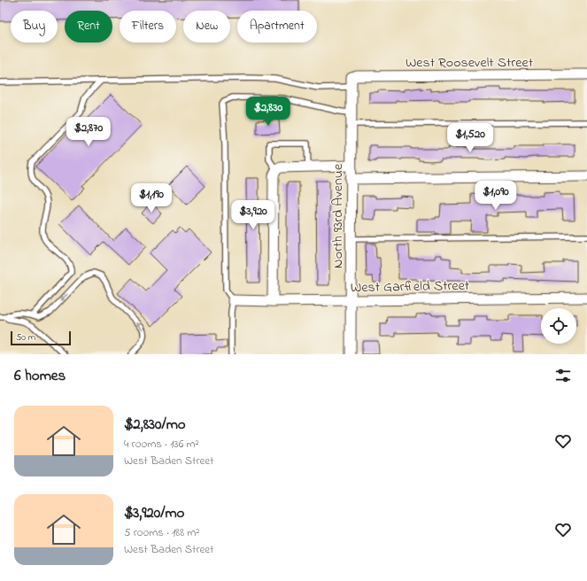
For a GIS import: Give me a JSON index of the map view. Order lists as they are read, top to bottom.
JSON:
{
  "streets": {
    "street": ["West Roosevelt Street", "North 93rd Avenue", "West Garfield Street"]
  },
  "crossings": [
    ["West Roosevelt Street", "North 93rd Avenue"],
    ["North 93rd Avenue", "West Garfield Street"]
  ],
  "scale_bar": "50 m",
  "page": {
    "chip": [
      "Buy",
      "Rent",
      "Filters",
      "New",
      "Apartment"
    ],
    "price": [
      "$2,830",
      "$2,870",
      "$1,520",
      "$1,090",
      "$1,190",
      "$3,920"
    ],
    "scale": "50 m",
    "heading": "6 homes",
    "list": [
      {
        "name": "$2,830/mo",
        "note": "4 rooms · 136 m² · West Baden Street"
      },
      {
        "name": "$3,920/mo",
        "note": "5 rooms · 188 m² · West Baden Street"
      }
    ]
  }
}
